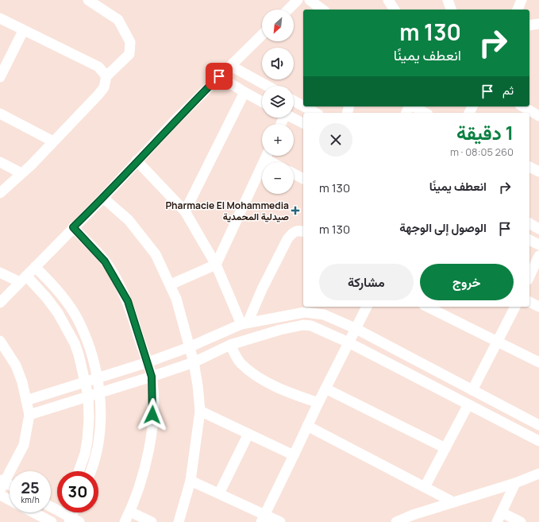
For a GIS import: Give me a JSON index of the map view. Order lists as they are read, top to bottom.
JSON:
{
  "places": {
    "health": ["Pharmacie El Mohammedia صيدلية المحمدية"]
  },
  "north": "bottom left",
  "page": {
    "map_buttons": ["+", "−"],
    "turn": ["130 m", "انعطف يمينًا"],
    "then": "ثم",
    "heading": ["1 دقيقة", "260 m · 08:05"],
    "list": [
      {
        "name": "انعطف يمينًا",
        "value": "130 m"
      },
      {
        "name": "الوصول إلى الوجهة",
        "value": "130 m"
      }
    ],
    "buttons": ["خروج", "مشاركة"],
    "speed": "25 km/h",
    "limit": "30"
  }
}
